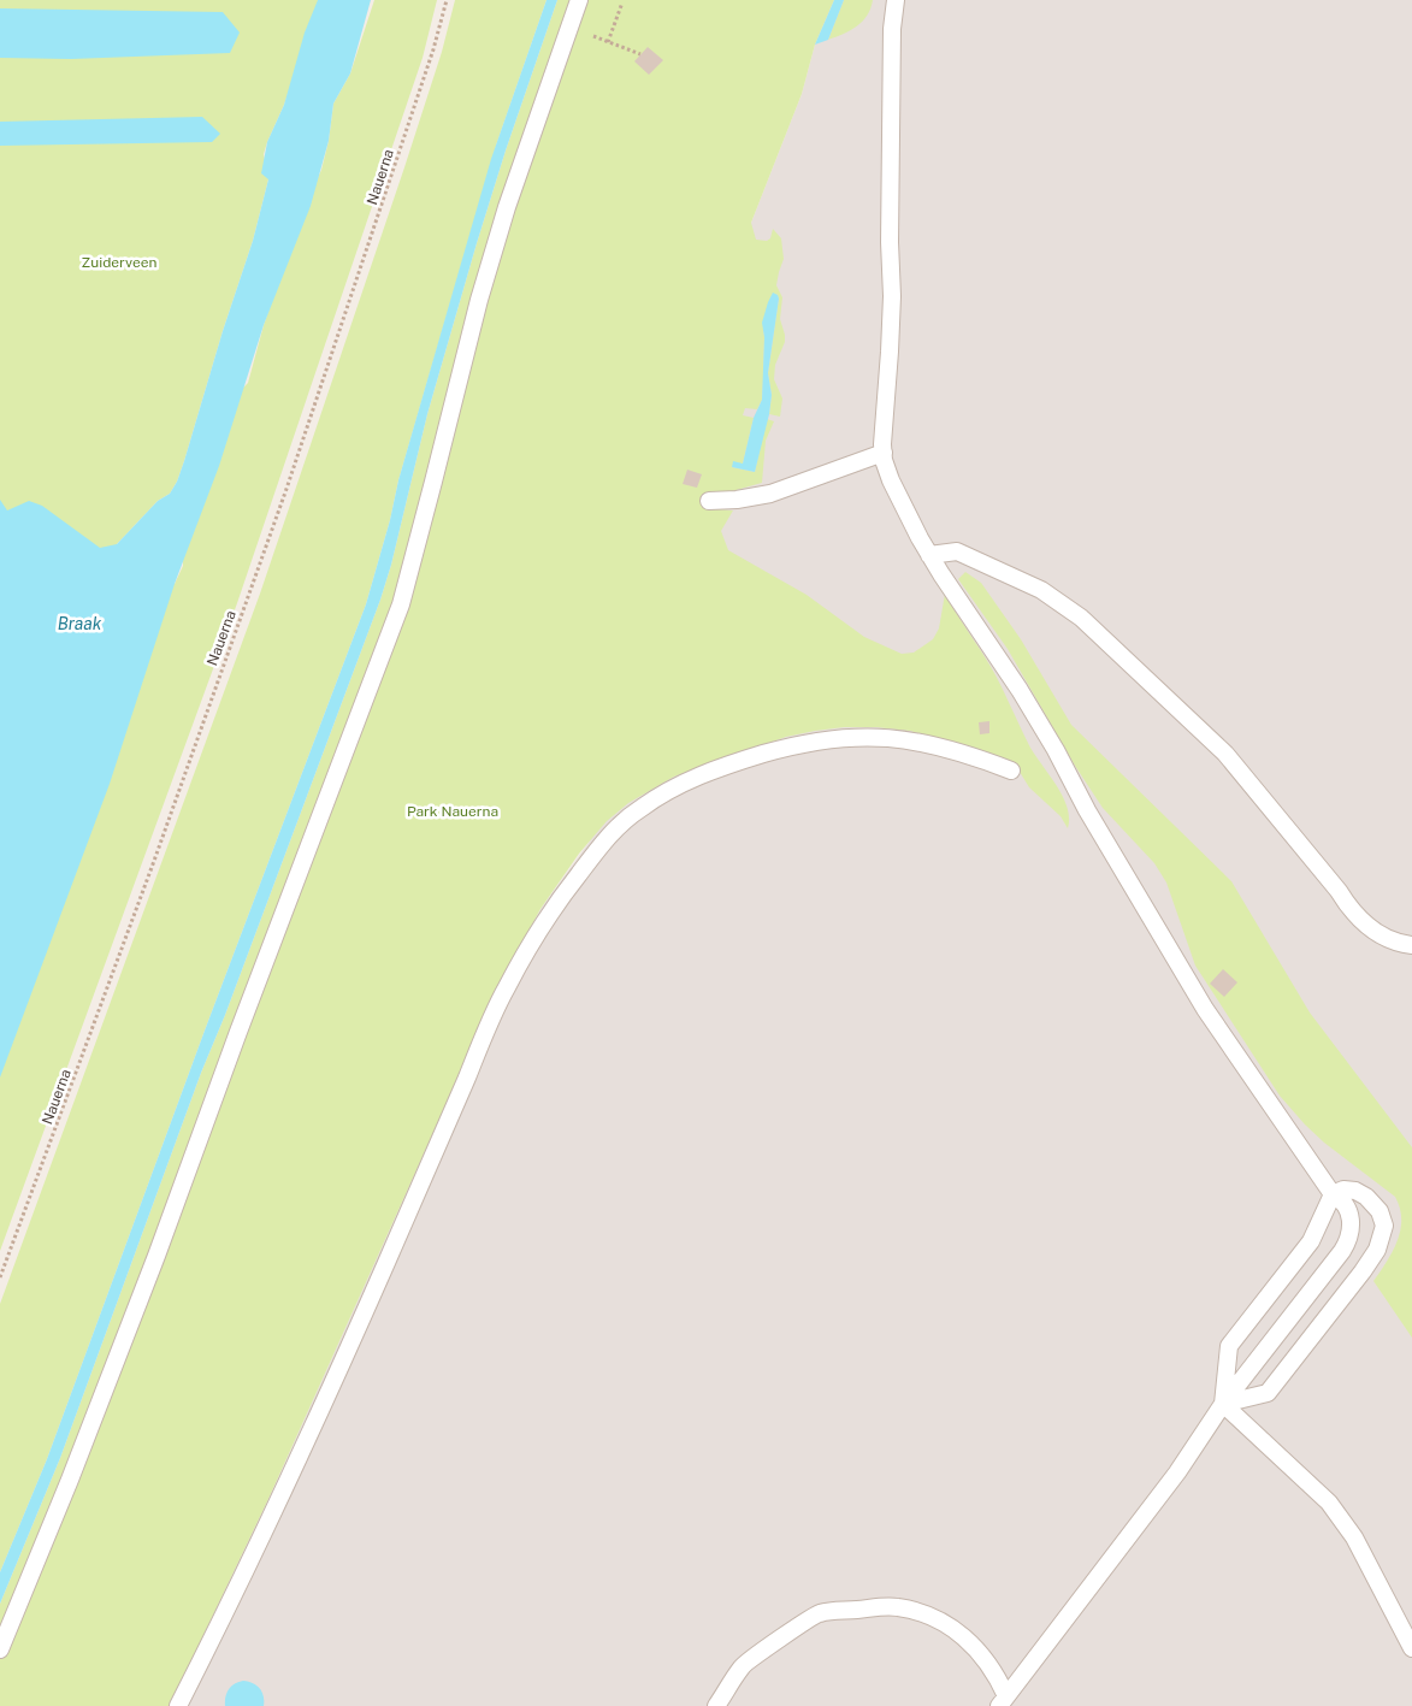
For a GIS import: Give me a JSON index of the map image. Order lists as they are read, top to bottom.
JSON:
{
  "streets": {
    "path": ["Nauerna"]
  },
  "water": ["Braak"],
  "parks": ["Zuiderveen", "Park Nauerna"]
}
